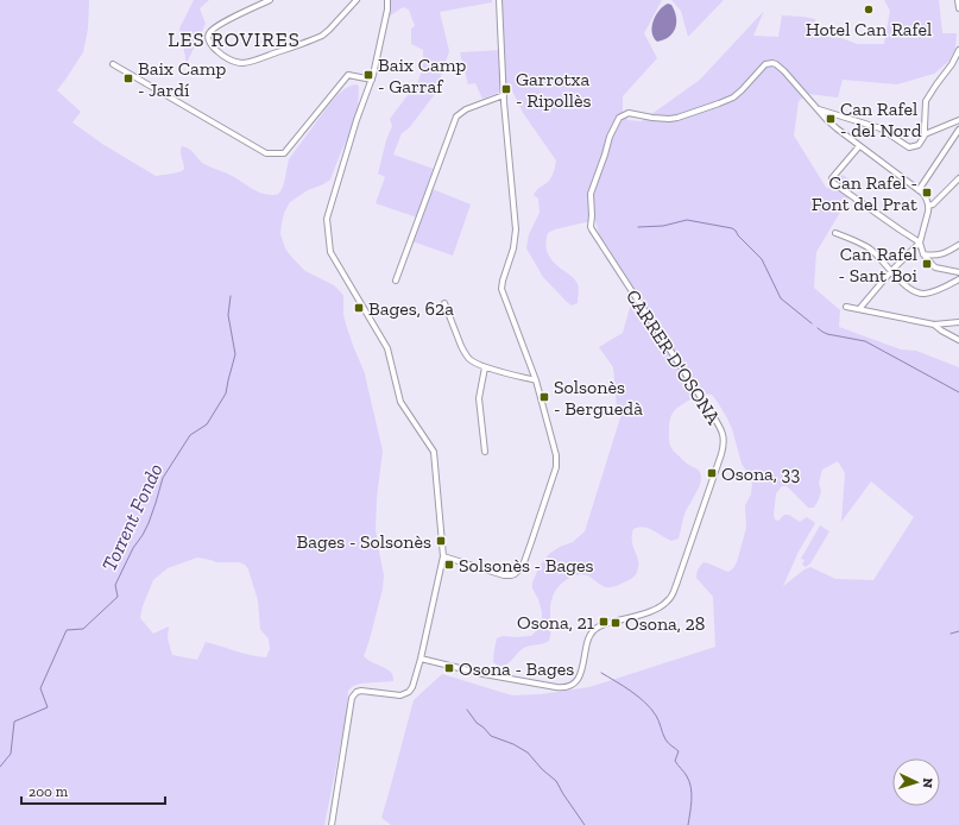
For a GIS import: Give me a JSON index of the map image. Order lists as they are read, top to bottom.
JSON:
{
  "streets": {
    "street": ["CARRER D'OSONA"]
  },
  "districts": ["LES ROVIRES"],
  "water": ["Torrent Fondo"],
  "places": {
    "other": ["Hotel Can Rafel"],
    "transit": [
      "Baix Camp - Garraf",
      "Baix Camp - Jardí",
      "Garrotxa - Ripollès",
      "Can Rafel - del Nord",
      "Can Rafel - Font del Prat",
      "Can Rafel - Sant Boi",
      "Bages, 62a",
      "Solsonès - Berguedà",
      "Osona, 33",
      "Bages - Solsonès",
      "Solsonès - Bages",
      "Osona, 21",
      "Osona, 28",
      "Osona - Bages"
    ]
  },
  "scale_bar": "200 m",
  "north": "right"
}
